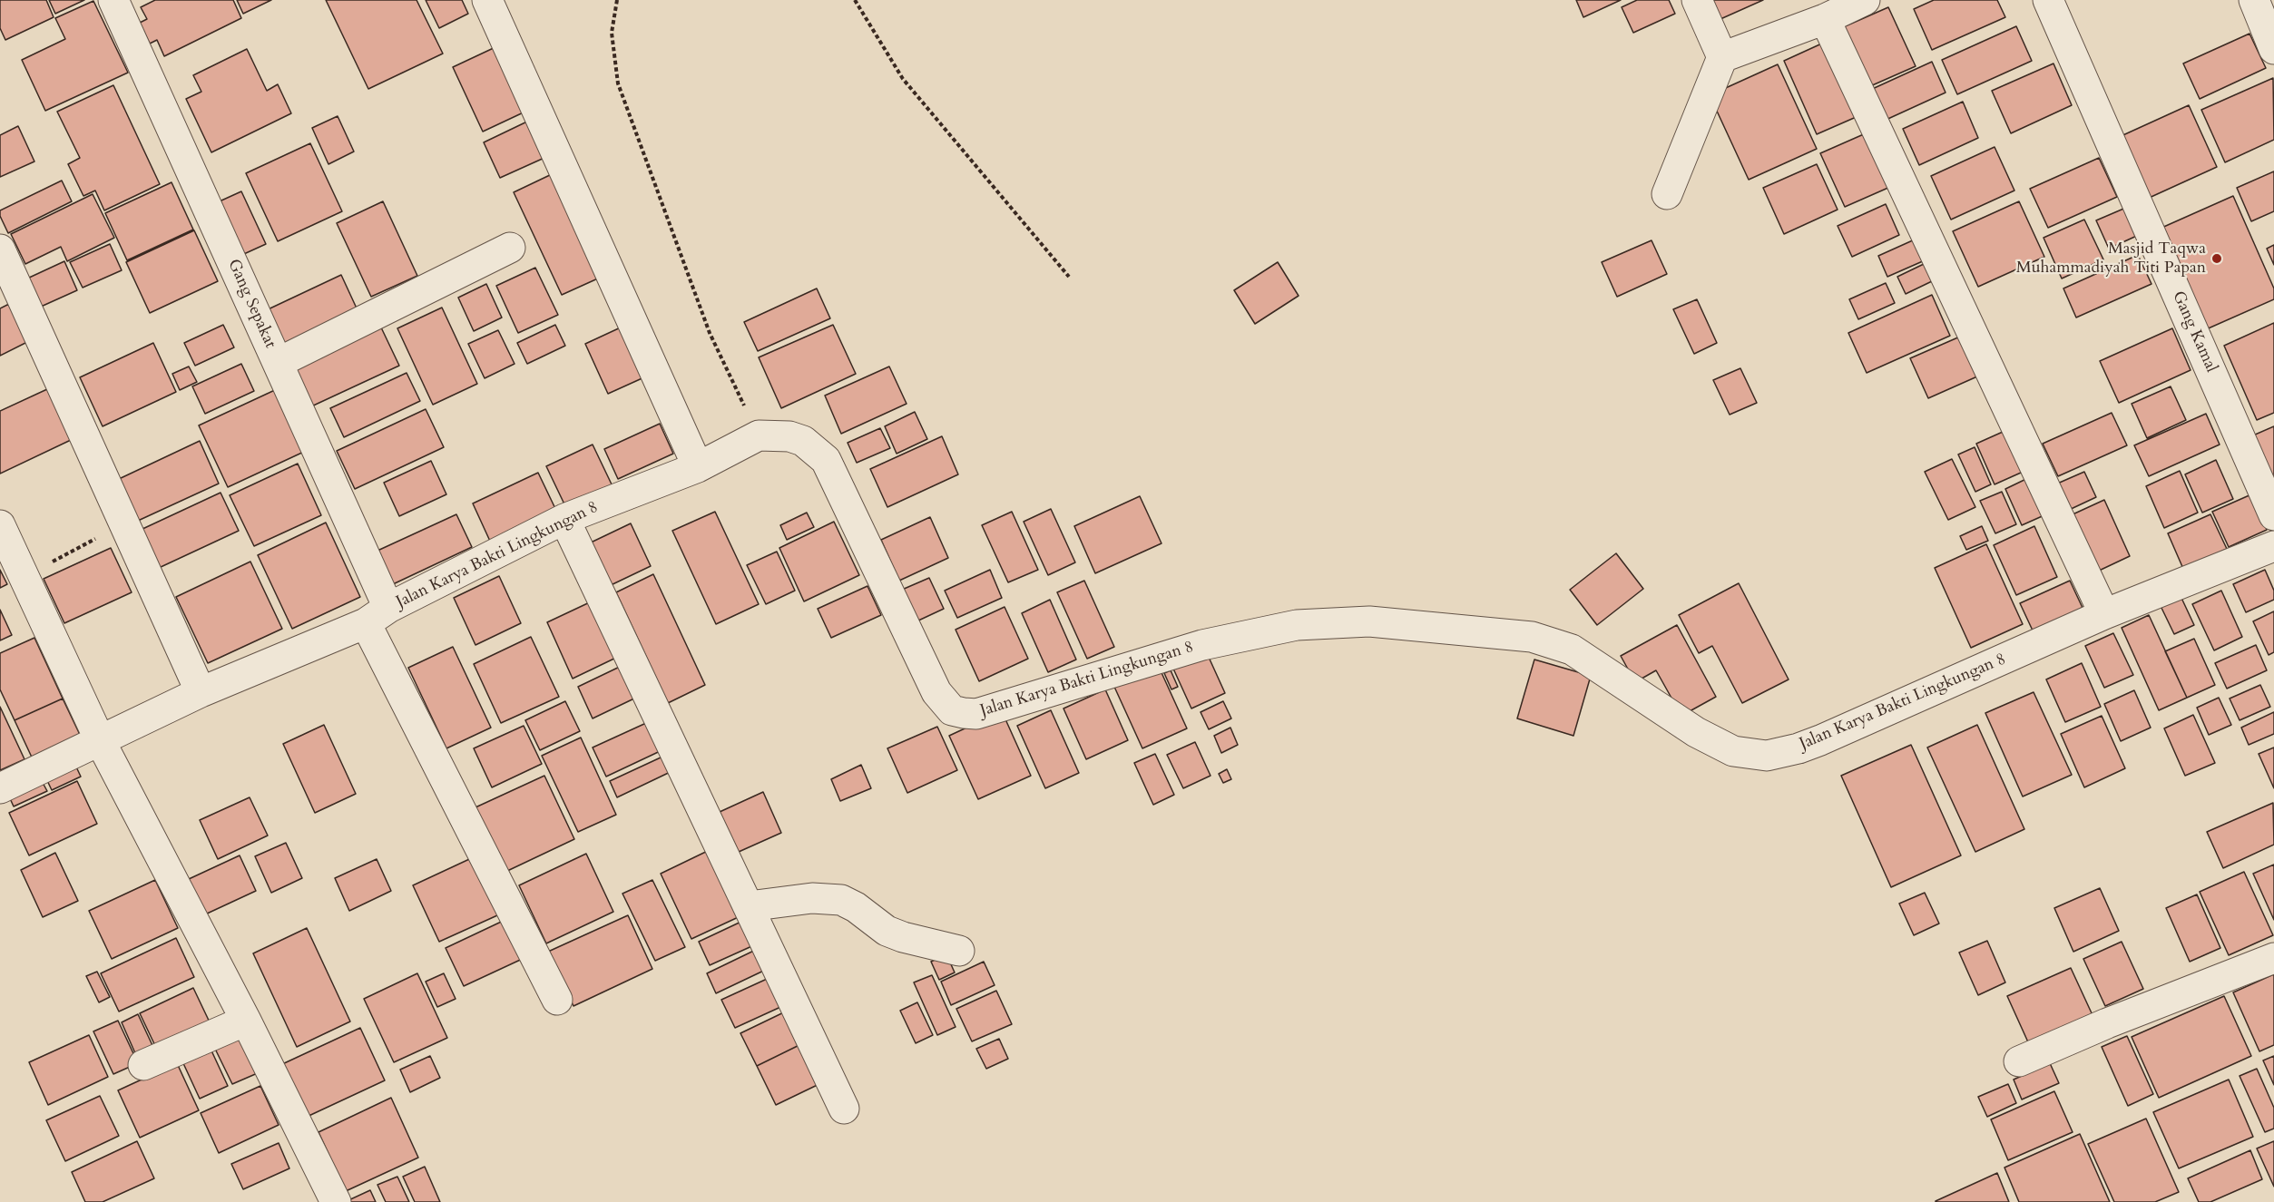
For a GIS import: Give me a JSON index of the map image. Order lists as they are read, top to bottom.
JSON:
{
  "streets": {
    "street": ["Gang Sepakat", "Gang Kamal", "Jalan Karya Bakti Lingkungan 8"]
  },
  "crossings": [
    ["Gang Sepakat", "Jalan Karya Bakti Lingkungan 8"]
  ],
  "places": ["Masjid Taqwa Muhammadiyah Titi Papan"]
}
